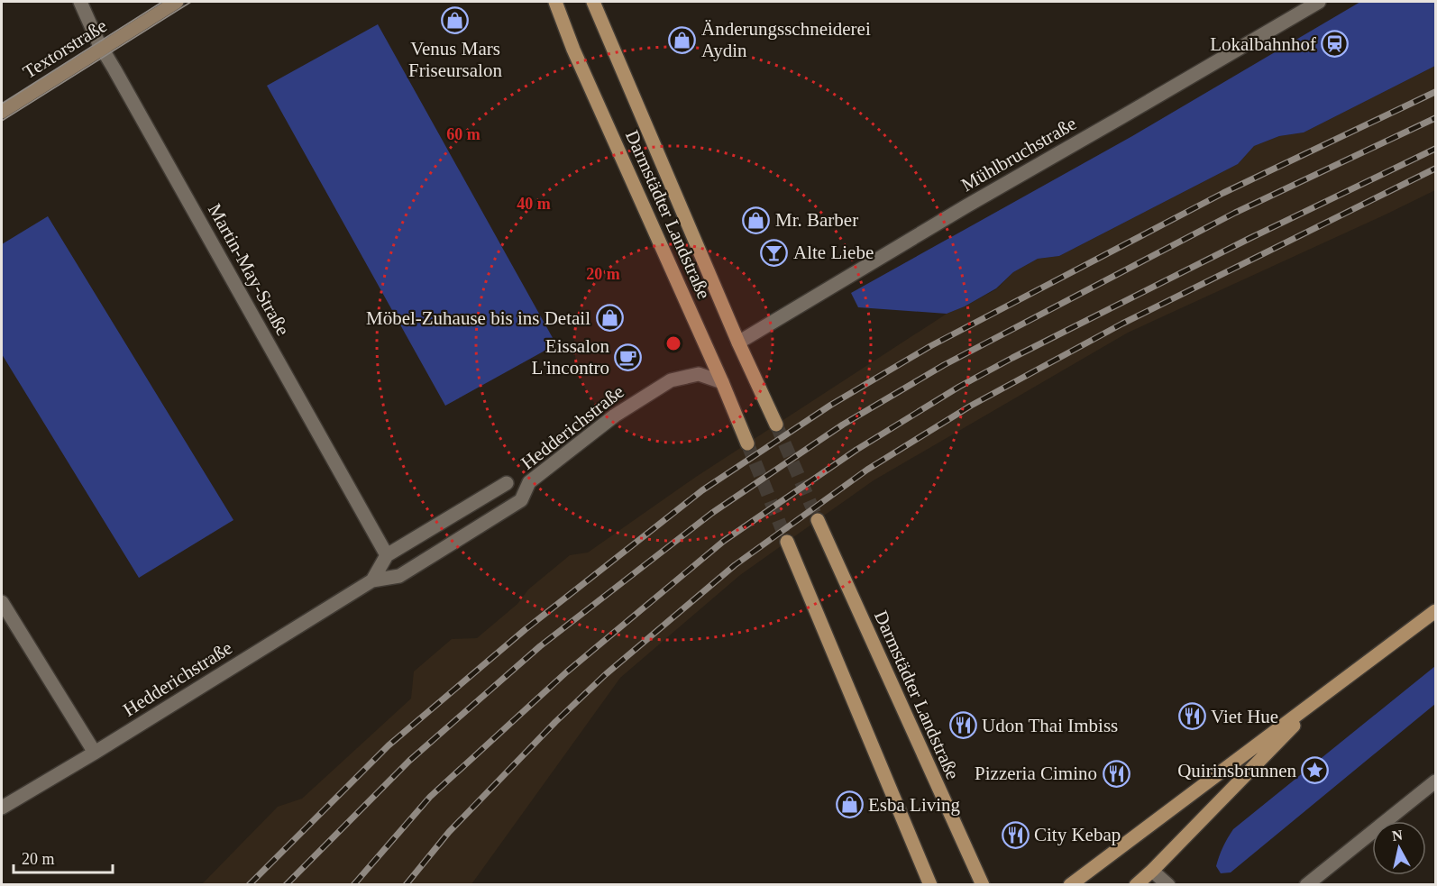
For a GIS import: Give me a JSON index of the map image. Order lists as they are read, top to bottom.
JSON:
{
  "streets": {
    "main road": ["Darmstädter Landstraße"],
    "street": [
      "Textorstraße",
      "Mühlbruchstraße",
      "Martin-May-Straße",
      "Hedderichstraße"
    ]
  },
  "crossings": [
    ["Textorstraße", "Martin-May-Straße"],
    ["Mühlbruchstraße", "Darmstädter Landstraße"],
    ["Darmstädter Landstraße", "Hedderichstraße"],
    ["Martin-May-Straße", "Hedderichstraße"]
  ],
  "places": {
    "shop": [
      "Venus Mars Friseursalon",
      "Änderungsschneiderei Aydin",
      "Mr. Barber",
      "Möbel-Zuhause bis ins Detail",
      "Esba Living"
    ],
    "station": ["Lokalbahnhof"],
    "bar": ["Alte Liebe"],
    "cafe": ["Eissalon L'incontro"],
    "restaurant": [
      "Viet Hue",
      "Udon Thai Imbiss",
      "Pizzeria Cimino",
      "City Kebap"
    ],
    "place": ["Quirinsbrunnen"]
  },
  "scale_bar": "20 m",
  "north": "top",
  "rings": ["60 m", "40 m", "20 m"]
}
